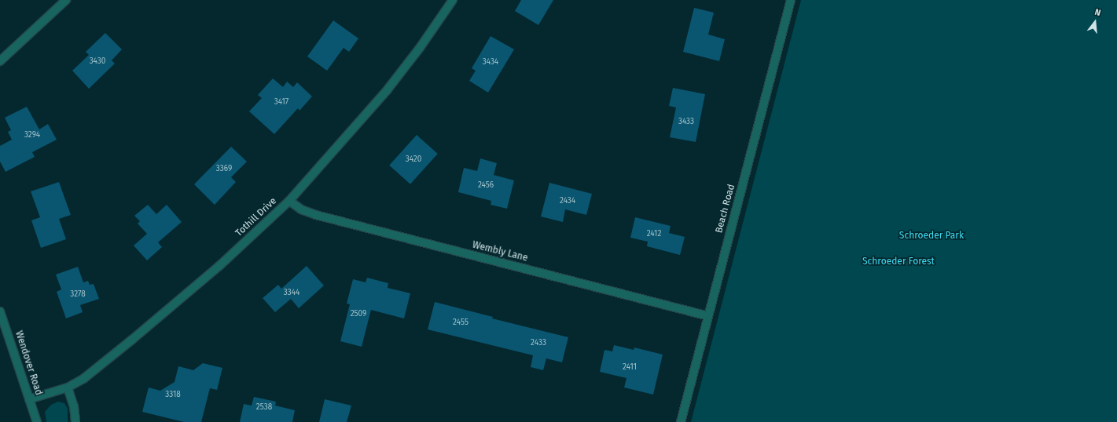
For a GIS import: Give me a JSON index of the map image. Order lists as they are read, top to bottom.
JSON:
{
  "streets": {
    "street": [
      "Beach Road",
      "Tothill Drive",
      "Wembly Lane",
      "Wendover Road"
    ]
  },
  "crossings": [
    ["Beach Road", "Wembly Lane"],
    ["Tothill Drive", "Wembly Lane"],
    ["Tothill Drive", "Wendover Road"]
  ],
  "parks": ["Schroeder Park", "Schroeder Forest"],
  "house_numbers": [
    "3430",
    "3434",
    "3417",
    "3433",
    "3294",
    "3420",
    "3369",
    "2456",
    "2434",
    "2412",
    "3344",
    "3278",
    "2509",
    "2455",
    "2433",
    "2411",
    "3318",
    "2538"
  ],
  "north": "top"
}
